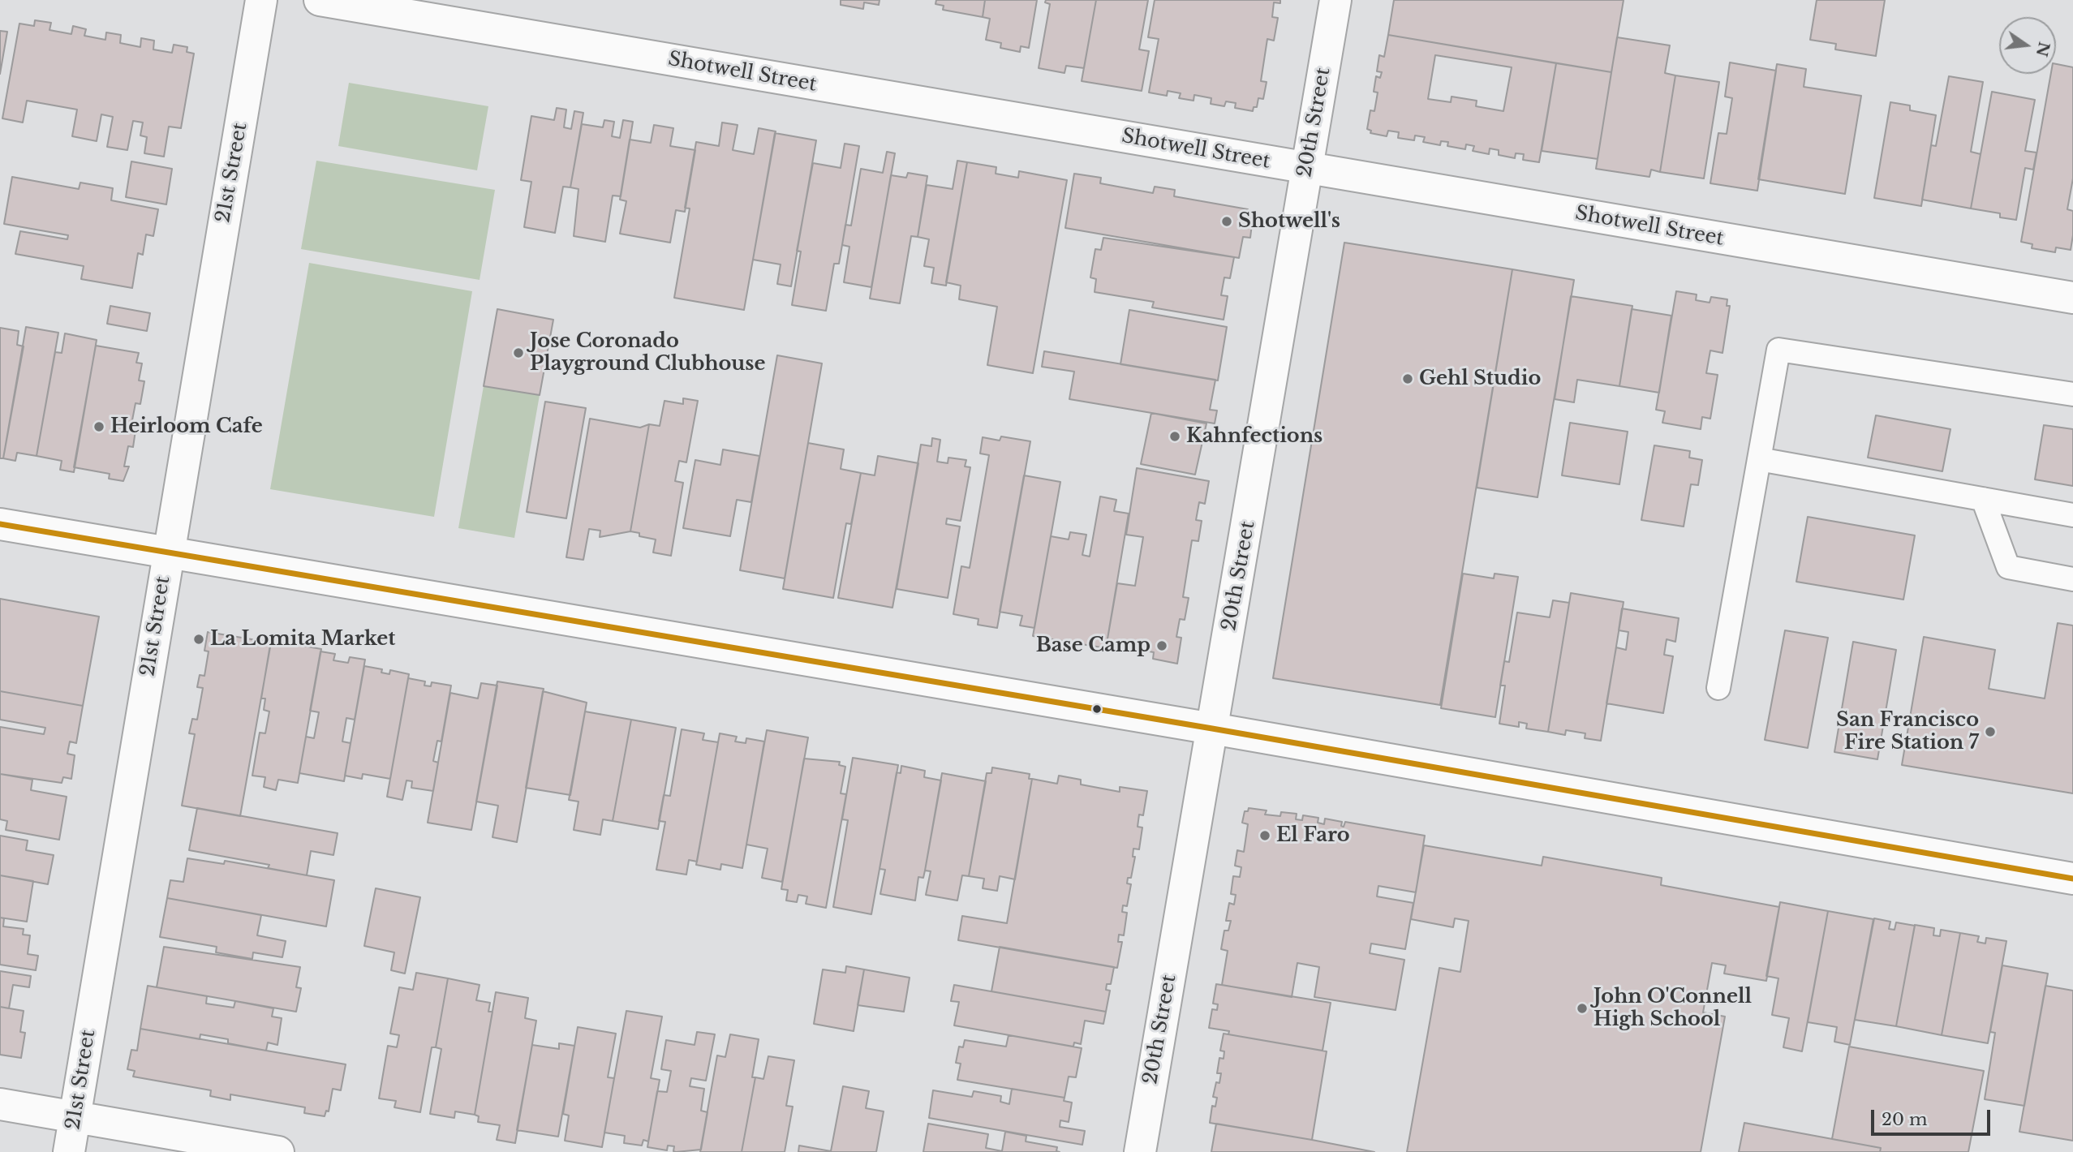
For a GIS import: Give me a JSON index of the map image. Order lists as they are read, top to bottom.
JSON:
{
  "streets": {
    "street": ["Shotwell Street", "20th Street", "21st Street"]
  },
  "crossings": [
    ["Shotwell Street", "20th Street"]
  ],
  "places": [
    "Shotwell's",
    "Jose Coronado Playground Clubhouse",
    "Gehl Studio",
    "Heirloom Cafe",
    "Kahnfections",
    "La Lomita Market",
    "Base Camp",
    "San Francisco Fire Station 7",
    "El Faro",
    "John O'Connell High School"
  ],
  "scale_bar": "20 m",
  "north": "right"
}
